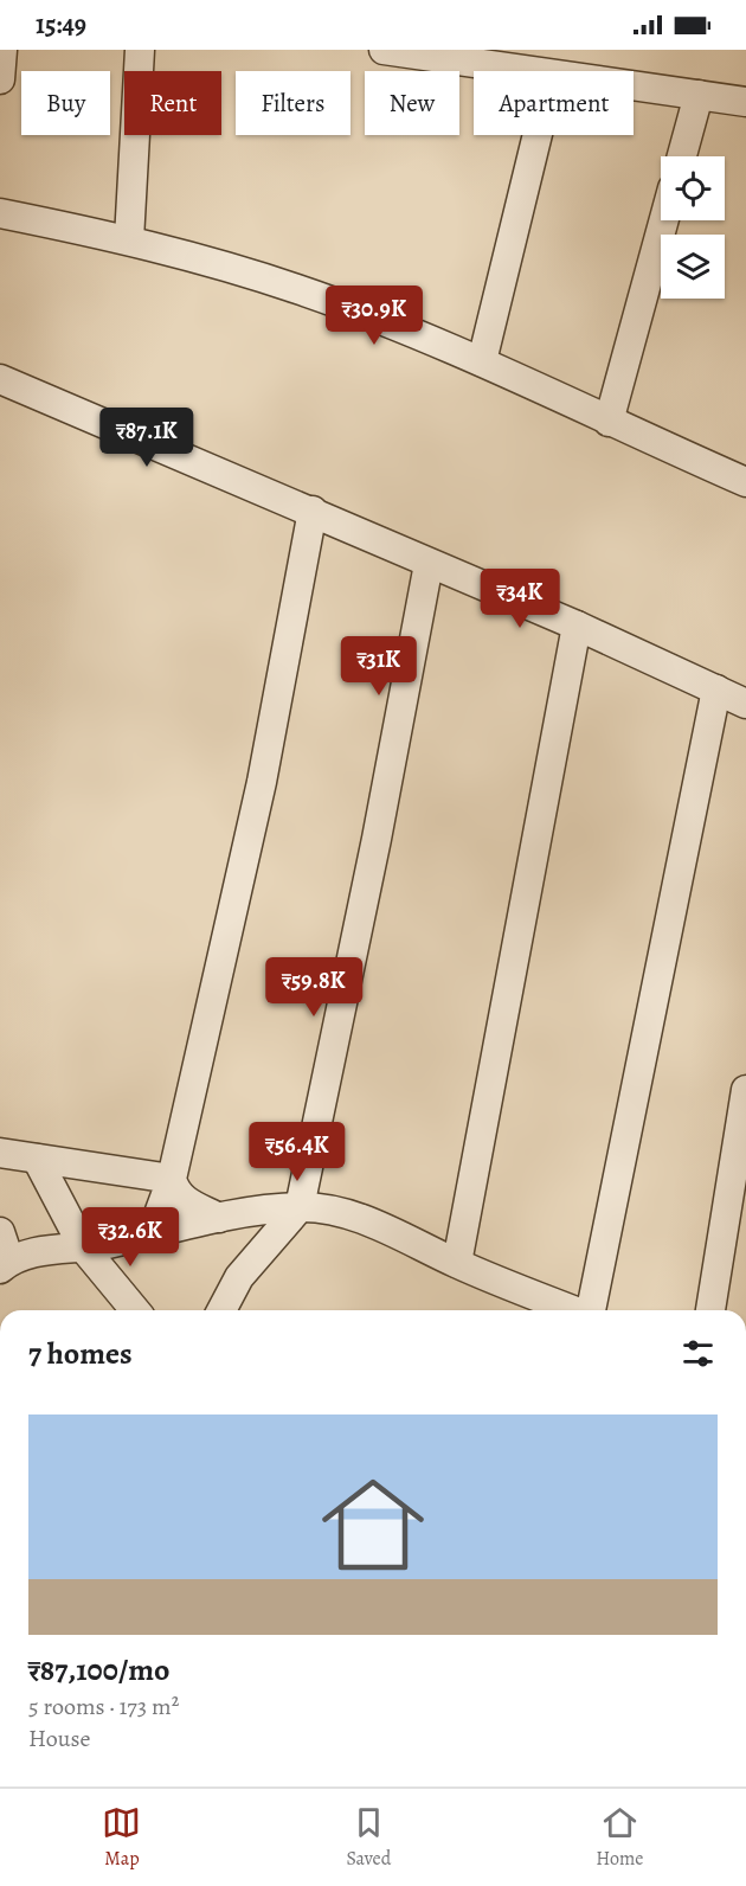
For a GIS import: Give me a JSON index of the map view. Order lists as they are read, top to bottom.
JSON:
{
  "page": {
    "status": "15:49",
    "chip": [
      "Buy",
      "Rent",
      "Filters",
      "New",
      "Apartment"
    ],
    "price": [
      "₹30.9K",
      "₹87.1K",
      "₹34K",
      "₹31K",
      "₹59.8K",
      "₹56.4K",
      "₹32.6K"
    ],
    "heading": "7 homes",
    "list": [
      {
        "name": "₹87,100/mo",
        "note": "5 rooms · 173 m² · House"
      }
    ],
    "tabs": ["Map", "Saved", "Home"]
  }
}
